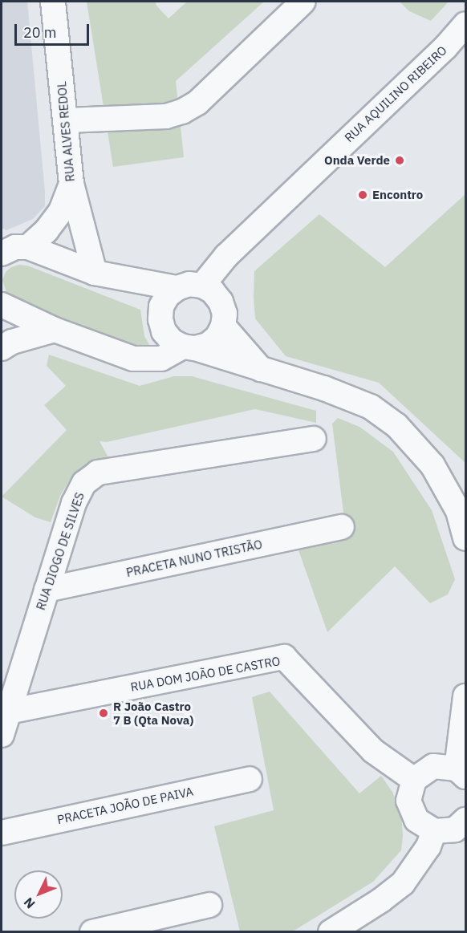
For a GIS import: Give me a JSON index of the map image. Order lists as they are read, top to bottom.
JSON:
{
  "streets": {
    "street": [
      "RUA AQUILINO RIBEIRO",
      "RUA ALVES REDOL",
      "RUA DIOGO DE SILVES",
      "PRACETA NUNO TRISTÃO",
      "RUA DOM JOÃO DE CASTRO",
      "PRACETA JOÃO DE PAIVA"
    ]
  },
  "crossings": [
    ["RUA DIOGO DE SILVES", "PRACETA NUNO TRISTÃO"],
    ["RUA DIOGO DE SILVES", "RUA DOM JOÃO DE CASTRO"]
  ],
  "places": ["Onda Verde", "Encontro", "R João Castro 7 B (Qta Nova)"],
  "scale_bar": "20 m",
  "north": "bottom left"
}
